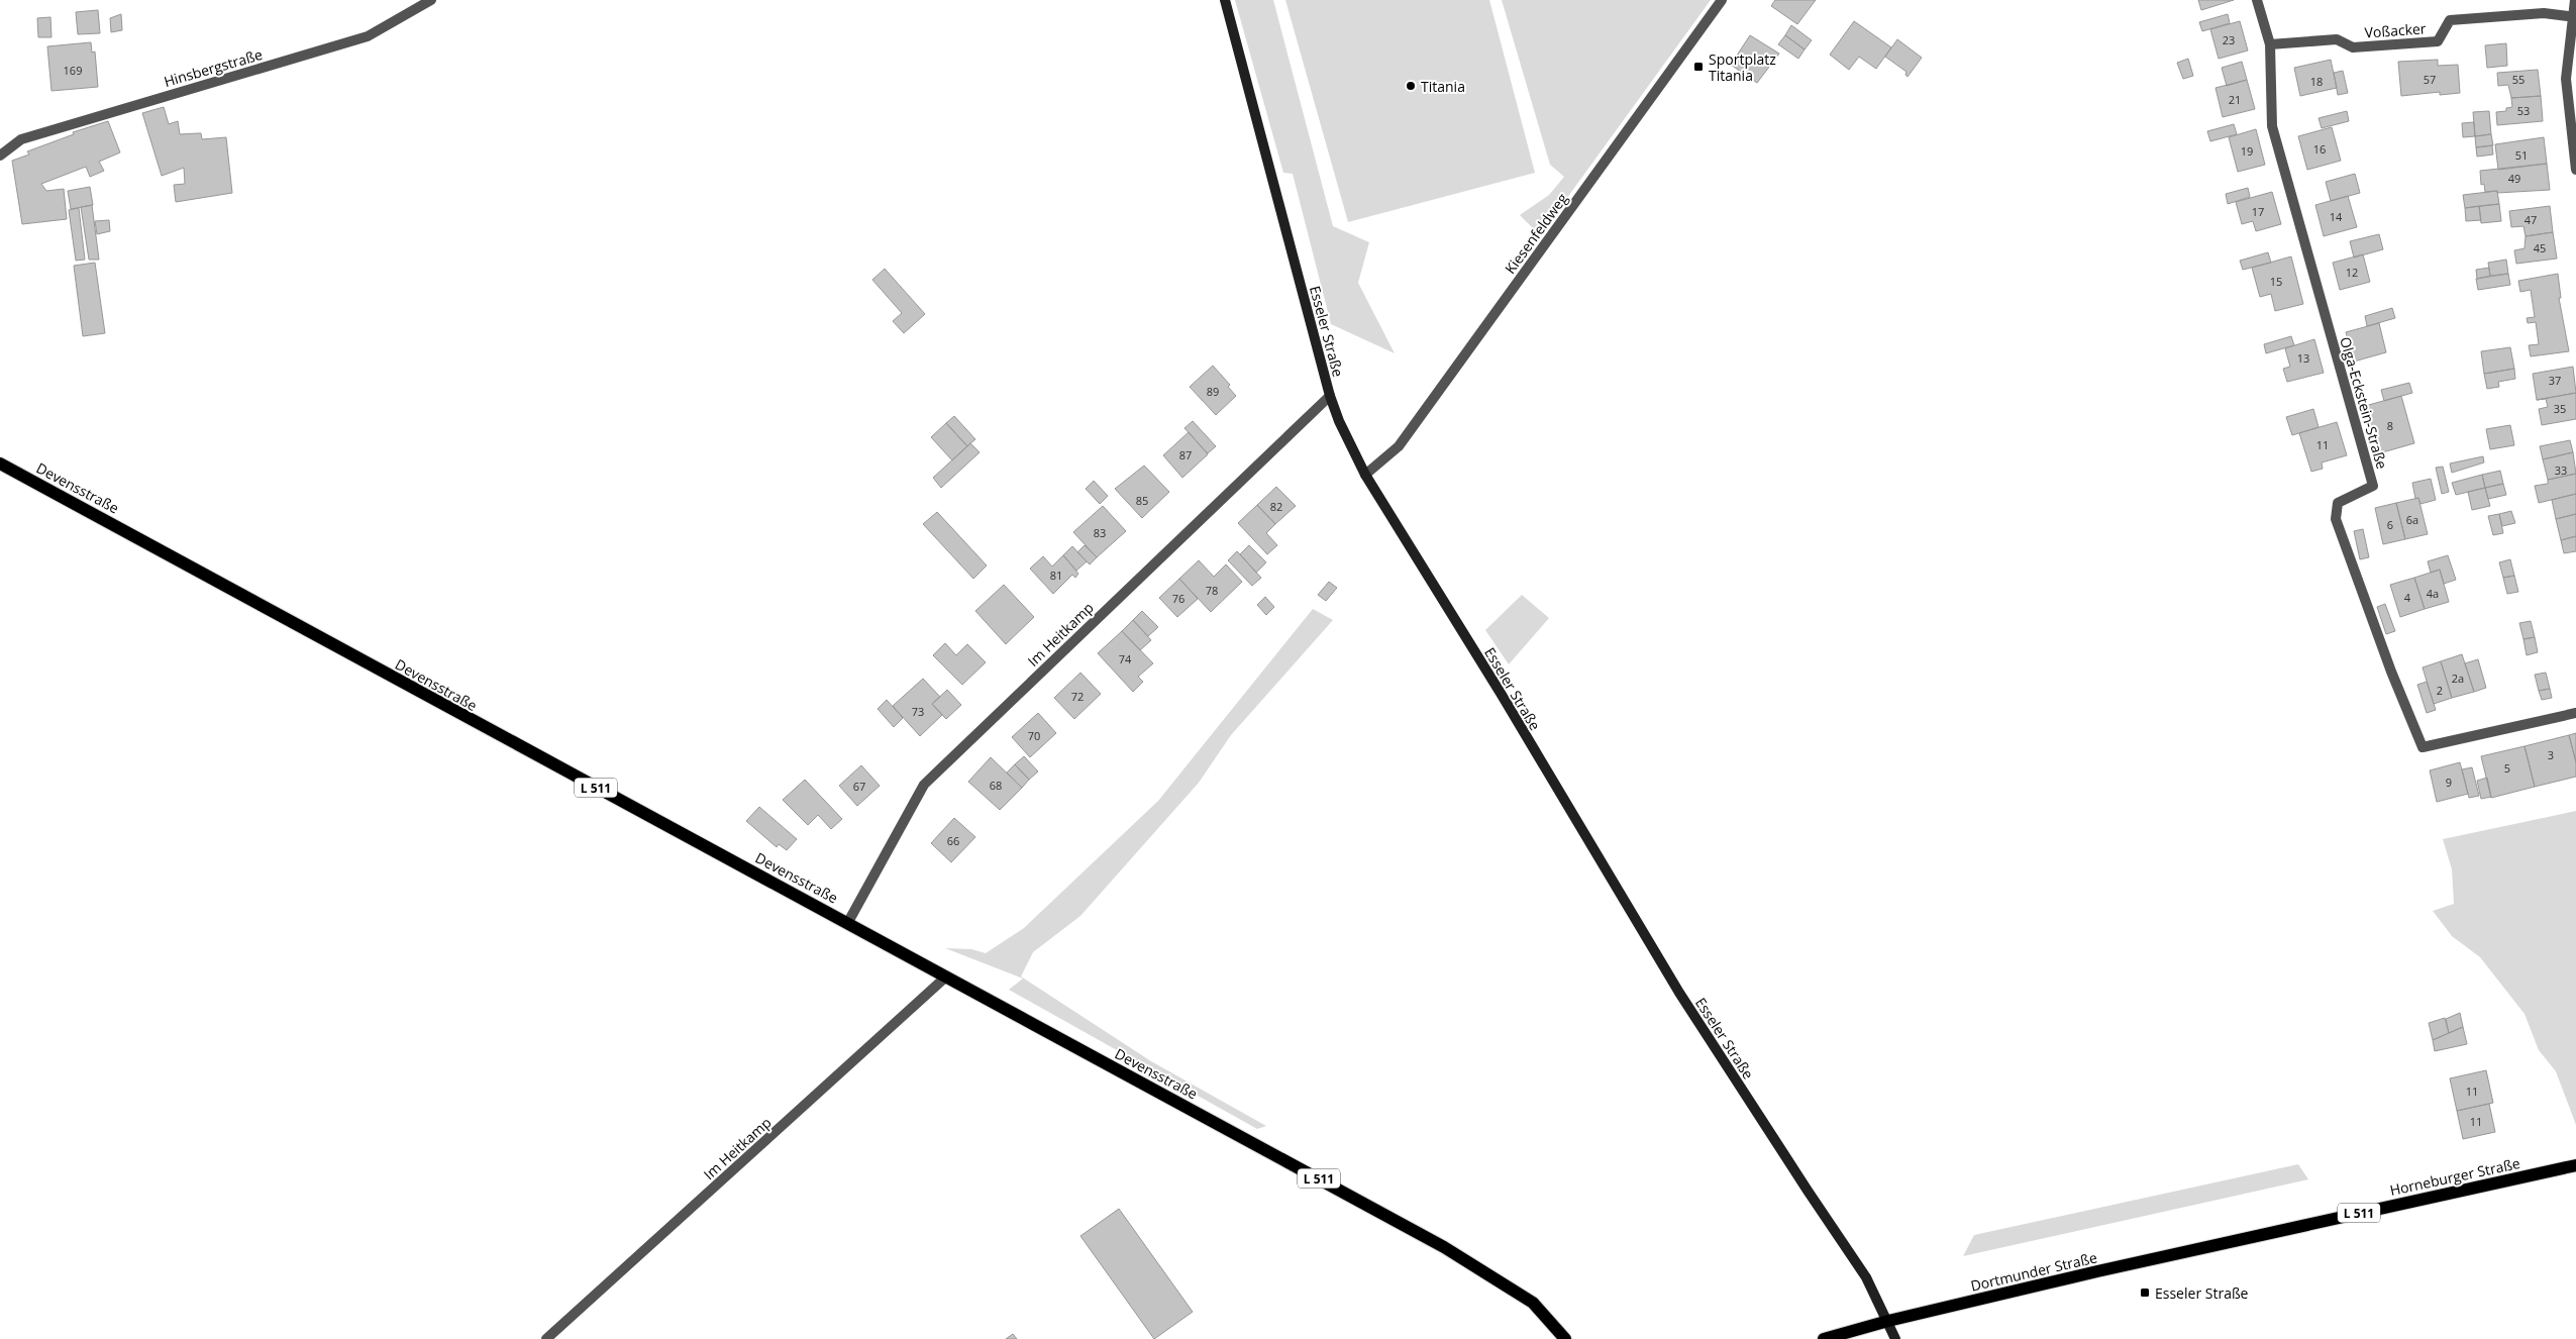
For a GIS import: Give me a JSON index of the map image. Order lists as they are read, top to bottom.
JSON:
{
  "streets": {
    "main road": [
      "Esseler Straße",
      "Devensstraße",
      "L 511",
      "Horneburger Straße",
      "Dortmunder Straße"
    ],
    "street": [
      "Voßacker",
      "Hinsbergstraße",
      "Kiesenfeldweg",
      "Olga-Eckstein-Straße",
      "Im Heitkamp"
    ]
  },
  "crossings": [
    ["Voßacker", "Olga-Eckstein-Straße"],
    ["Kiesenfeldweg", "Esseler Straße"],
    ["Esseler Straße", "Im Heitkamp"],
    ["Esseler Straße", "Dortmunder Straße"],
    ["Devensstraße", "Im Heitkamp"],
    ["Horneburger Straße", "Dortmunder Straße"]
  ],
  "places": {
    "transit": ["Sportplatz Titania", "Esseler Straße"],
    "other": ["Titania"]
  },
  "house_numbers": [
    "23",
    "169",
    "57",
    "55",
    "18",
    "21",
    "53",
    "16",
    "19",
    "51",
    "49",
    "17",
    "14",
    "47",
    "45",
    "12",
    "15",
    "13",
    "37",
    "89",
    "35",
    "8",
    "11",
    "87",
    "33",
    "85",
    "82",
    "6a",
    "6",
    "83",
    "81",
    "78",
    "4a",
    "4",
    "76",
    "74",
    "2a",
    "2",
    "72",
    "73",
    "70",
    "3",
    "5",
    "9",
    "68",
    "67",
    "66",
    "11",
    "11"
  ]
}
